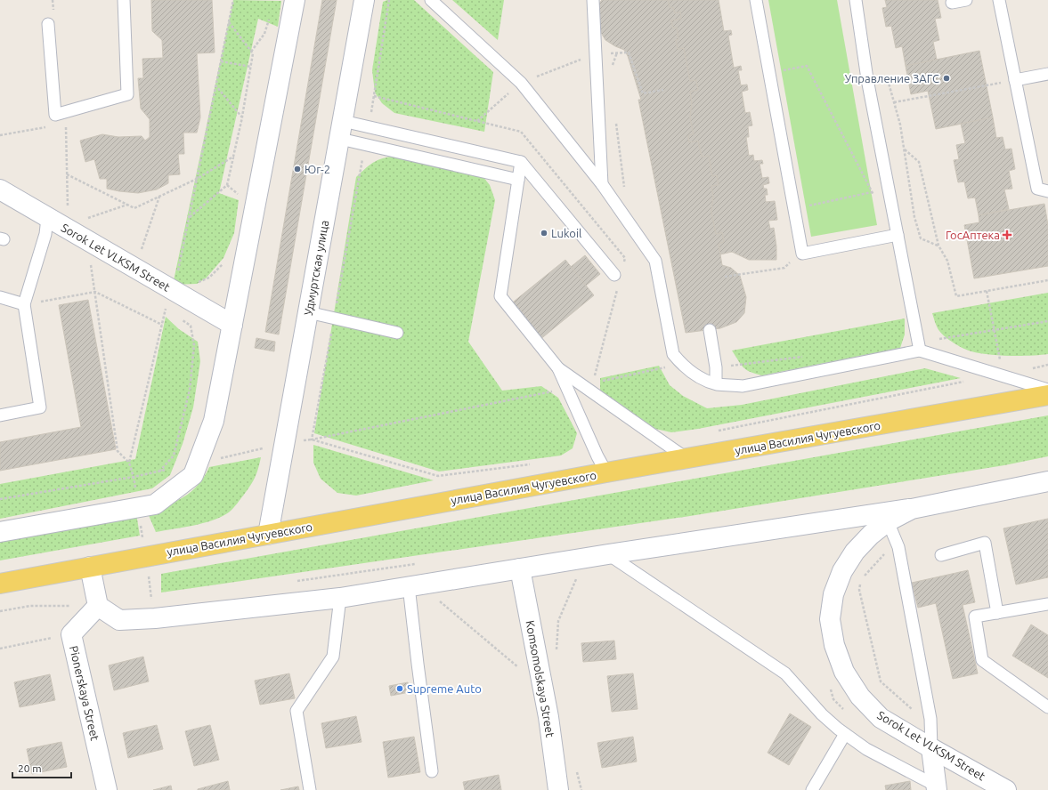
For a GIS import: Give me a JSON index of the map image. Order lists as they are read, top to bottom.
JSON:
{
  "streets": {
    "main road": ["улица Василия Чугуевского"],
    "street": [
      "Sorok Let VLKSM Street",
      "Удмуртская улица",
      "Komsomolskaya Street",
      "Pionerskaya Street"
    ]
  },
  "crossings": [
    ["Удмуртская улица", "улица Василия Чугуевского"]
  ],
  "places": {
    "other": [
      "Управление ЗАГС",
      "Юг-2",
      "Lukoil",
      "Supreme Auto"
    ],
    "health": ["ГосАптека"]
  },
  "scale_bar": "20 m"
}
